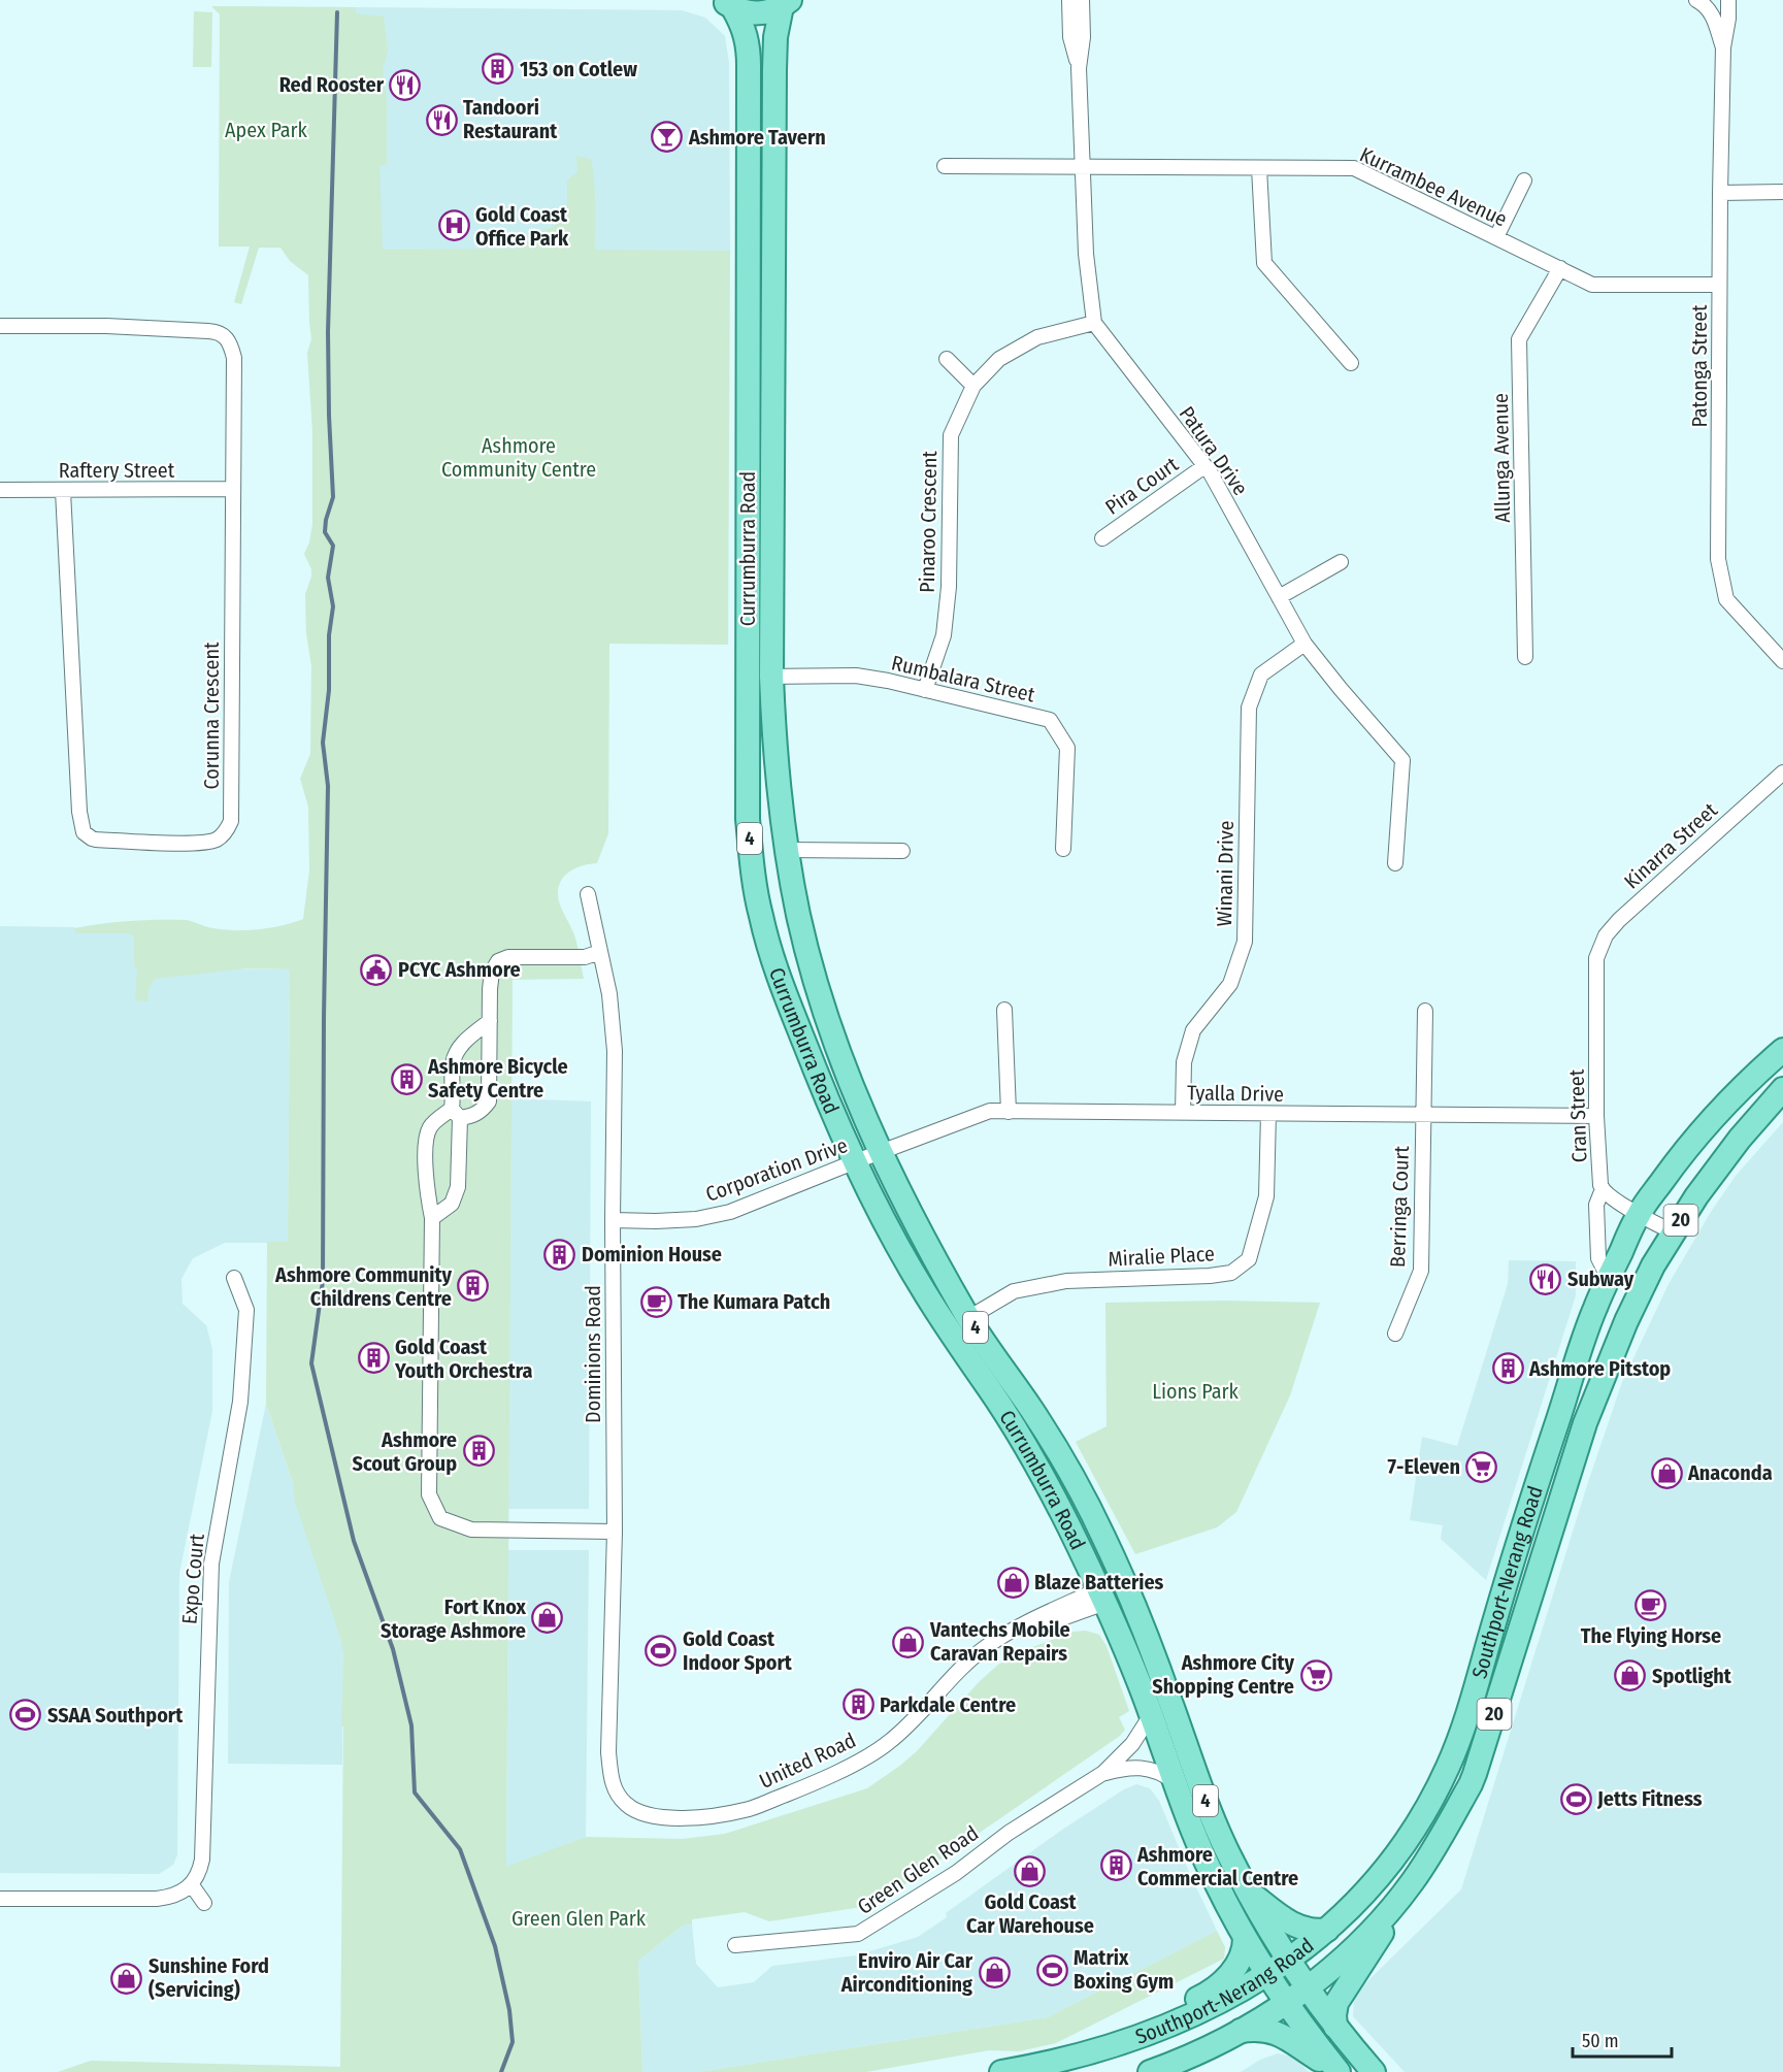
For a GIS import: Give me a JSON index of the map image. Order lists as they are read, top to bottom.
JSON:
{
  "streets": {
    "main road": [
      "Currumburra Road",
      "4",
      "20",
      "Southport-Nerang Road"
    ],
    "street": [
      "Kurrambee Avenue",
      "Patonga Street",
      "Patura Drive",
      "Allunga Avenue",
      "Raftery Street",
      "Pira Court",
      "Pinaroo Crescent",
      "Rumbalara Street",
      "Corunna Crescent",
      "Kinarra Street",
      "Winani Drive",
      "Tyalla Drive",
      "Cran Street",
      "Corporation Drive",
      "Berringa Court",
      "Miralie Place",
      "Dominions Road",
      "Expo Court",
      "United Road",
      "Green Glen Road"
    ]
  },
  "crossings": [
    ["Kurrambee Avenue", "Patonga Street"],
    ["Kurrambee Avenue", "Allunga Avenue"],
    ["Patura Drive", "Pira Court"],
    ["Patura Drive", "Pinaroo Crescent"],
    ["Patura Drive", "Winani Drive"],
    ["Raftery Street", "Corunna Crescent"],
    ["Pinaroo Crescent", "Rumbalara Street"],
    ["Currumburra Road", "Rumbalara Street"],
    ["Currumburra Road", "4"],
    ["Currumburra Road", "Tyalla Drive"],
    ["Currumburra Road", "Corporation Drive"],
    ["Currumburra Road", "Miralie Place"],
    ["Currumburra Road", "Southport-Nerang Road"],
    ["Currumburra Road", "United Road"],
    ["Currumburra Road", "Green Glen Road"],
    ["4", "Southport-Nerang Road"],
    ["Kinarra Street", "Cran Street"],
    ["Winani Drive", "Tyalla Drive"],
    ["Tyalla Drive", "Cran Street"],
    ["Tyalla Drive", "Corporation Drive"],
    ["Tyalla Drive", "Berringa Court"],
    ["Tyalla Drive", "Miralie Place"],
    ["Cran Street", "Southport-Nerang Road"],
    ["Corporation Drive", "Dominions Road"],
    ["Dominions Road", "United Road"]
  ],
  "parks": [
    "Apex Park",
    "Ashmore Community Centre",
    "Lions Park",
    "Green Glen Park"
  ],
  "places": {
    "building": [
      "153 on Cotlew",
      "Ashmore Bicycle Safety Centre",
      "Dominion House",
      "Ashmore Community Childrens Centre",
      "Gold Coast Youth Orchestra",
      "Ashmore Pitstop",
      "Ashmore Scout Group",
      "Parkdale Centre",
      "Ashmore Commercial Centre"
    ],
    "restaurant": ["Red Rooster", "Tandoori Restaurant", "Subway"],
    "bar": ["Ashmore Tavern"],
    "hospital": ["Gold Coast Office Park"],
    "public building": ["PCYC Ashmore"],
    "cafe": ["The Kumara Patch", "The Flying Horse"],
    "supermarket": ["7-Eleven", "Ashmore City Shopping Centre"],
    "shop": [
      "Anaconda",
      "Blaze Batteries",
      "Fort Knox Storage Ashmore",
      "Vantechs Mobile Caravan Repairs",
      "Spotlight",
      "Gold Coast Car Warehouse",
      "Enviro Air Car Airconditioning",
      "Sunshine Ford (Servicing)"
    ],
    "sports": [
      "Gold Coast Indoor Sport",
      "SSAA Southport",
      "Jetts Fitness",
      "Matrix Boxing Gym"
    ]
  },
  "scale_bar": "50 m"
}
